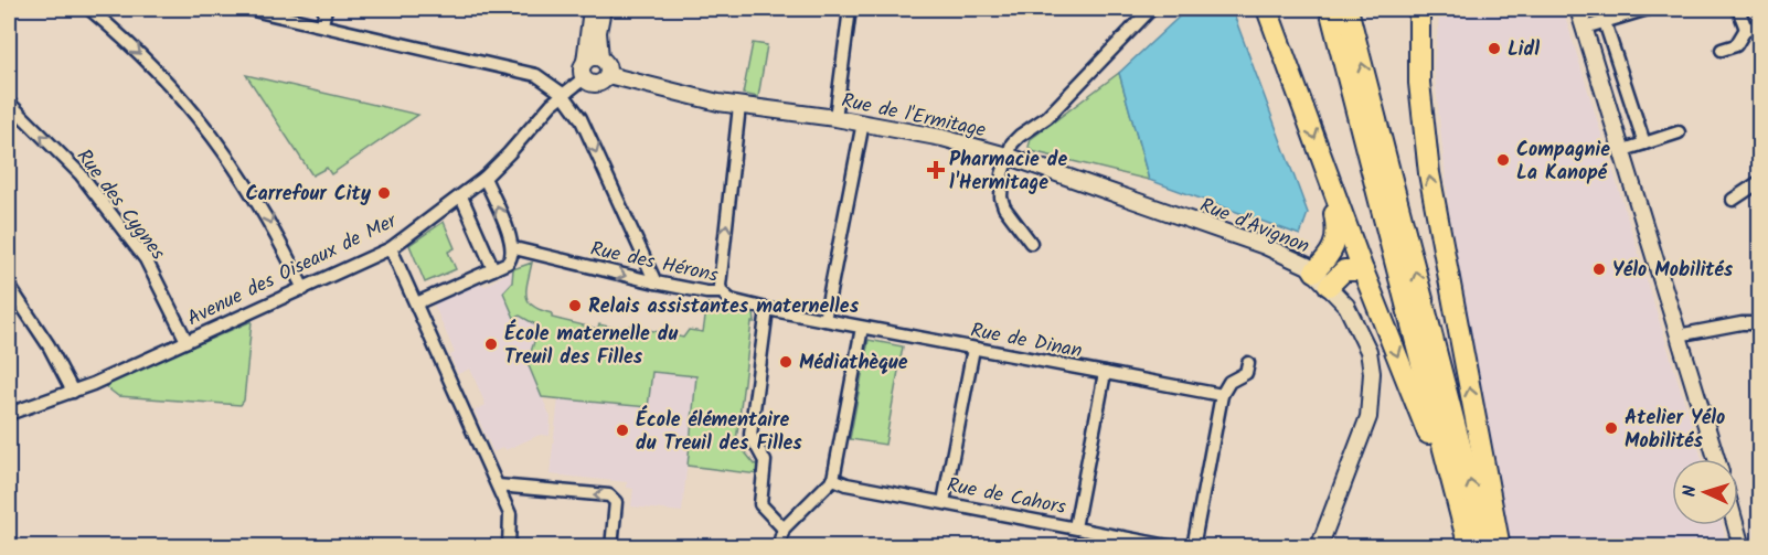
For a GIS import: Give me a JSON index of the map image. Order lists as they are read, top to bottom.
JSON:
{
  "streets": {
    "street": [
      "Rue de l'Ermitage",
      "Rue des Cygnes",
      "Rue d'Avignon",
      "Rue des Hérons",
      "Avenue des Oiseaux de Mer",
      "Rue de Dinan",
      "Rue de Cahors"
    ]
  },
  "crossings": [
    ["Rue de l'Ermitage", "Rue d'Avignon"],
    ["Rue de l'Ermitage", "Avenue des Oiseaux de Mer"],
    ["Rue des Cygnes", "Avenue des Oiseaux de Mer"],
    ["Rue des Hérons", "Rue de Dinan"]
  ],
  "one_way": ["Rue des Cygnes", "Rue des Hérons"],
  "places": {
    "other": [
      "Lidl",
      "Compagnie La Kanopé",
      "Carrefour City",
      "Yélo Mobilités",
      "Relais assistantes maternelles",
      "École maternelle du Treuil des Filles",
      "Médiathèque",
      "Atelier Yélo Mobilités",
      "École élémentaire du Treuil des Filles"
    ],
    "health": ["Pharmacie de l'Hermitage"]
  },
  "north": "left"
}
